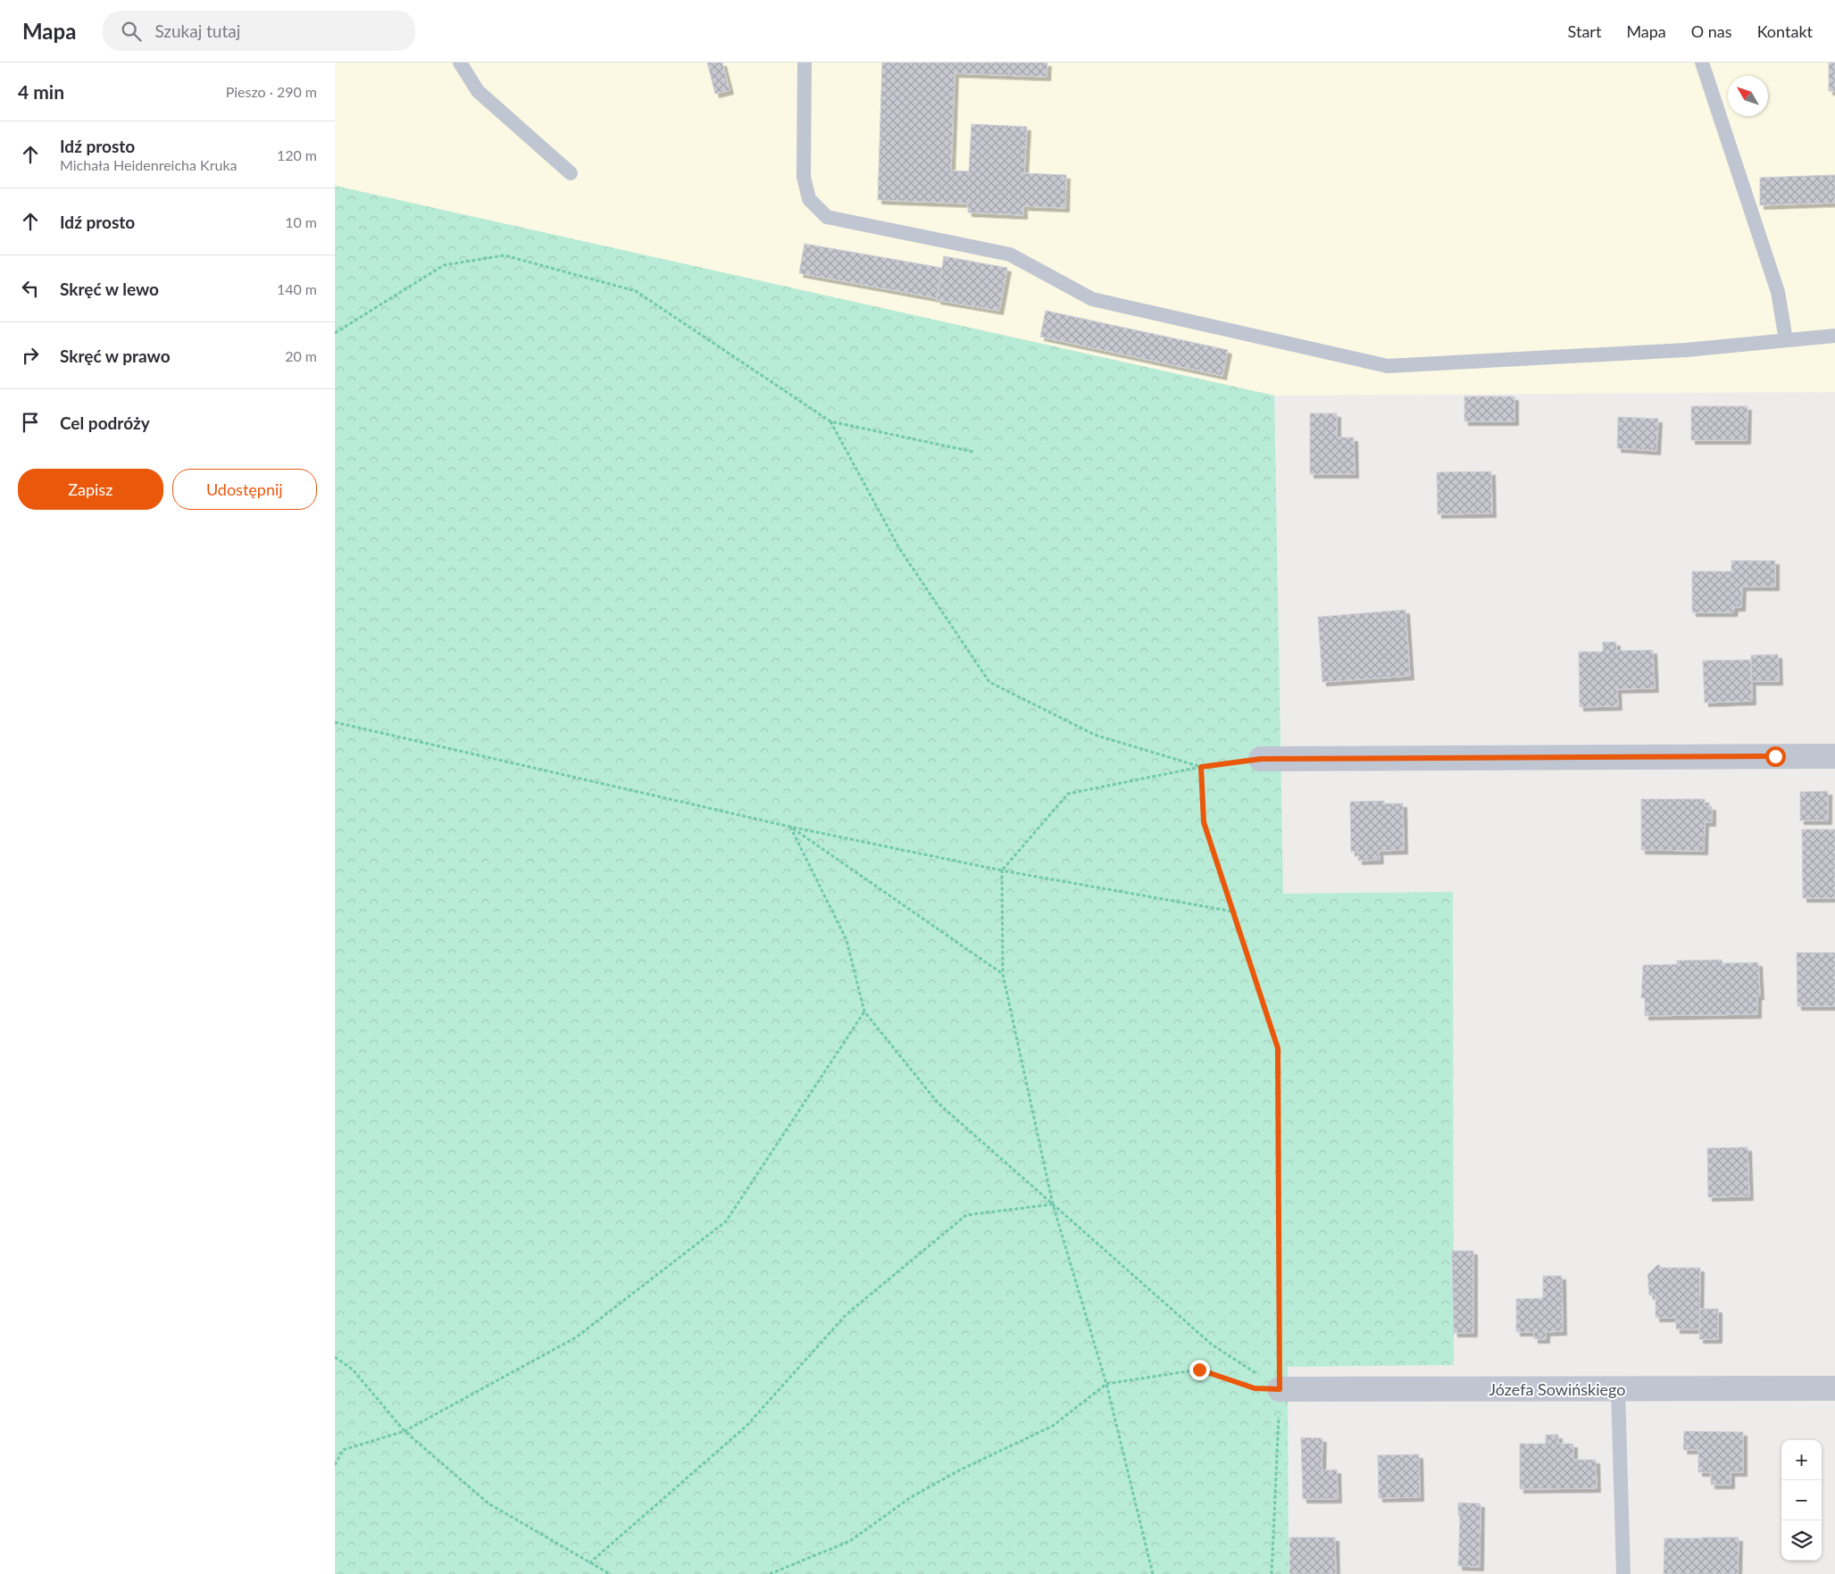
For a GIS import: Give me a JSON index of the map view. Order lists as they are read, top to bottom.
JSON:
{
  "streets": {
    "street": ["Józefa Sowińskiego"]
  },
  "north": "top left",
  "page": {
    "header": "Mapa",
    "search": "Szukaj tutaj",
    "nav": [
      "Start",
      "Mapa",
      "O nas",
      "Kontakt"
    ],
    "heading": ["4 min", "Pieszo · 290 m"],
    "list": [
      ["Idź prosto", "Michała Heidenreicha Kruka", "120 m"],
      ["Idź prosto", "10 m"],
      ["Skręć w lewo", "140 m"],
      ["Skręć w prawo", "20 m"],
      "Cel podróży"
    ],
    "buttons": ["Zapisz", "Udostępnij"],
    "map_buttons": ["+", "−"]
  }
}
